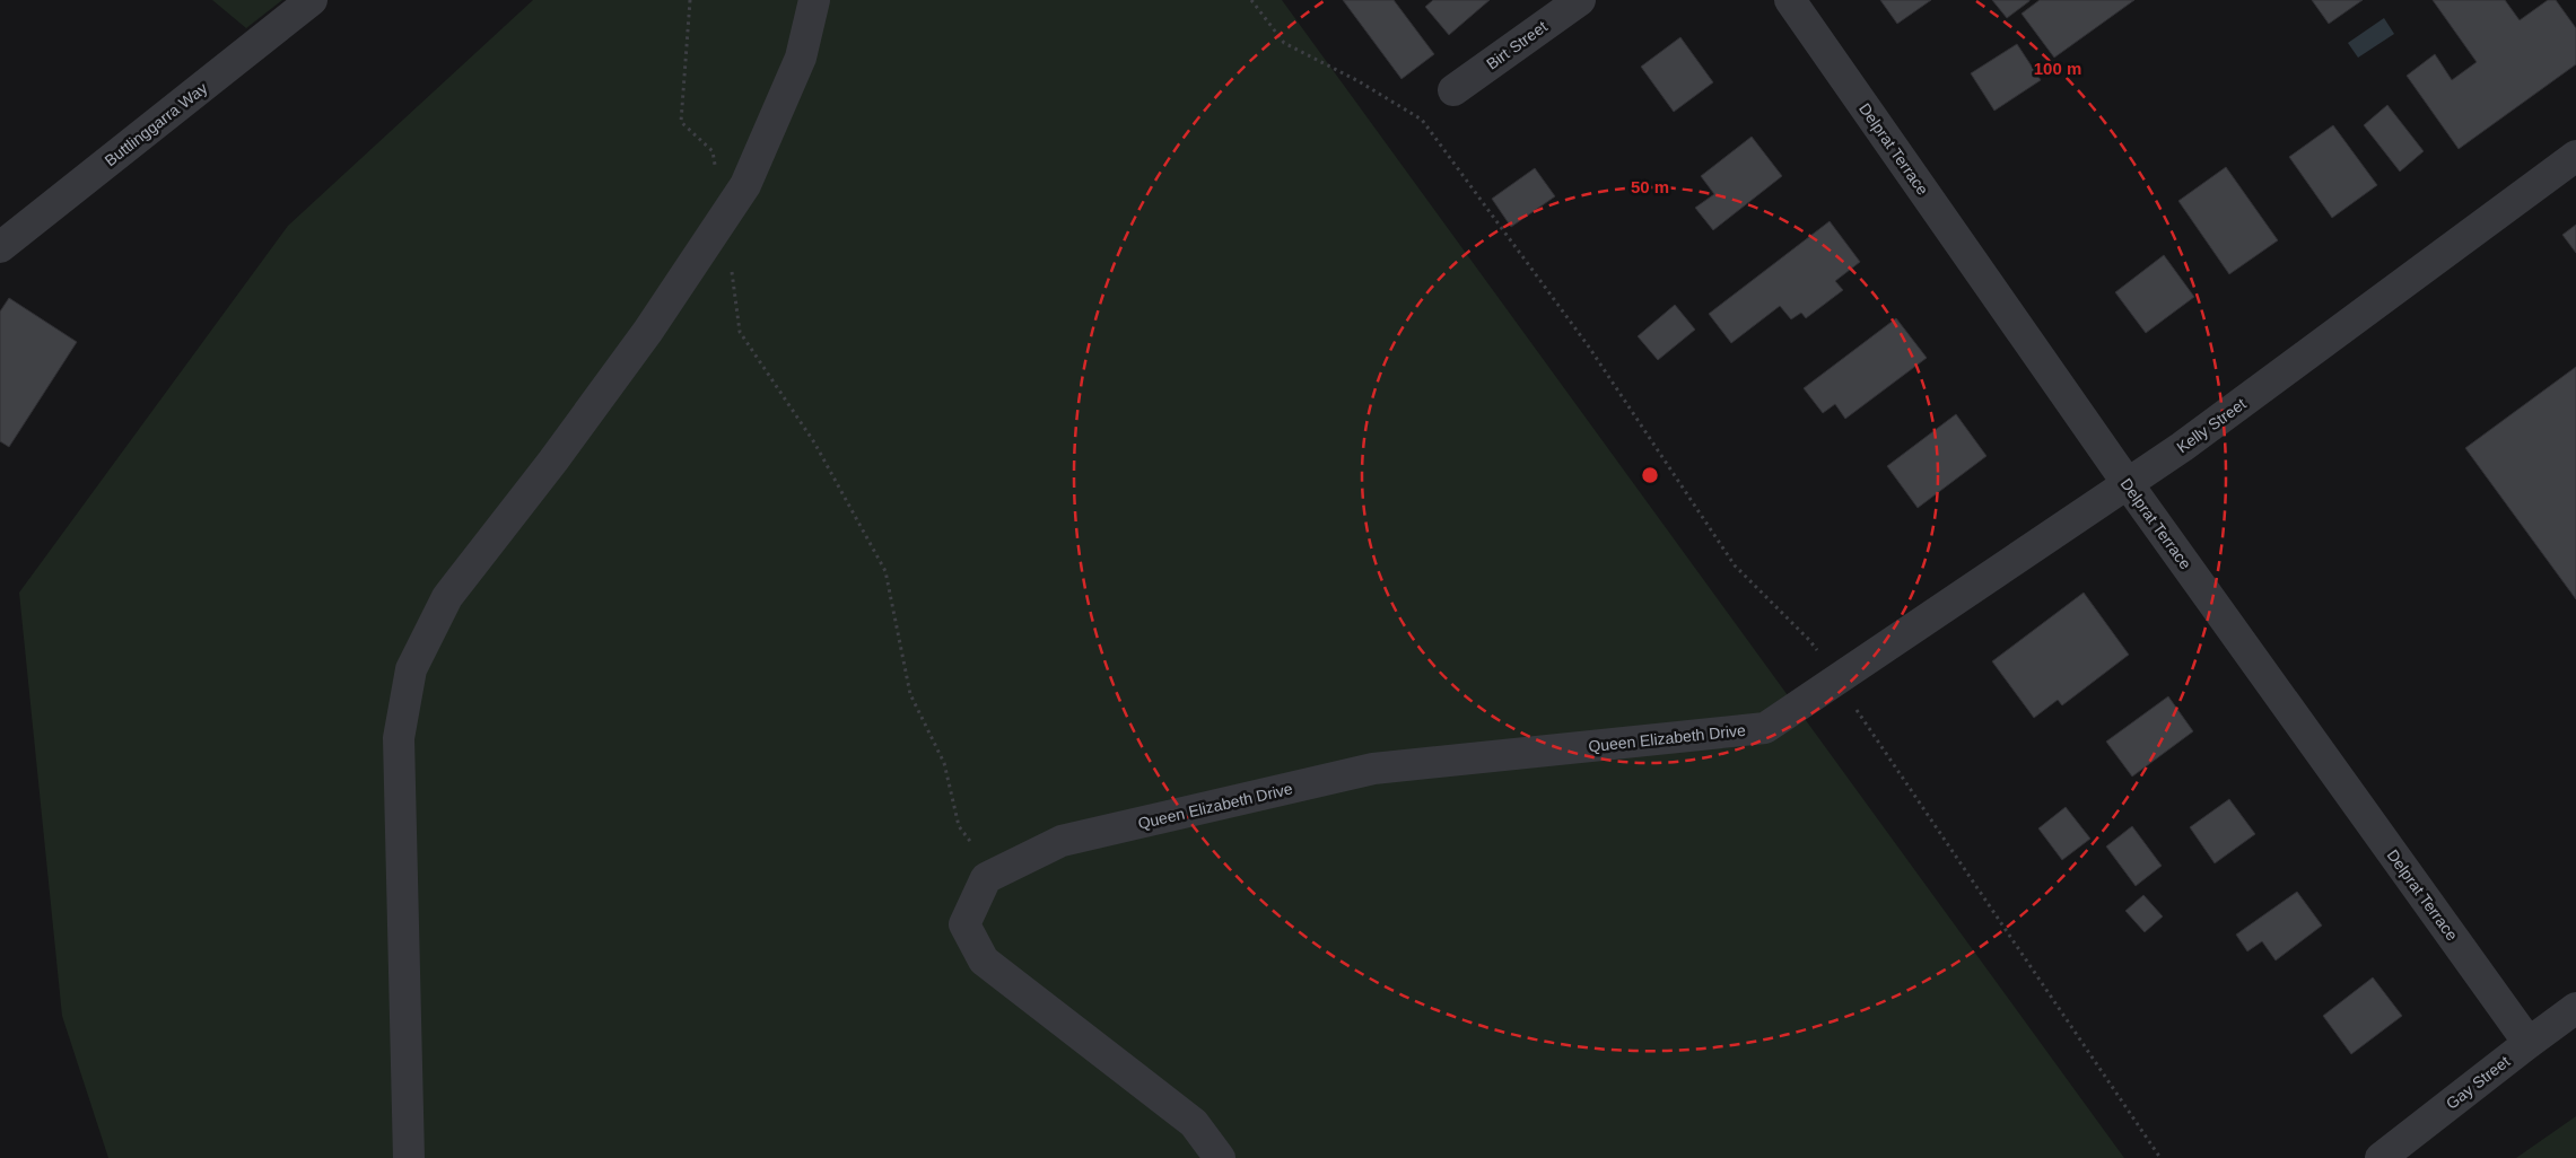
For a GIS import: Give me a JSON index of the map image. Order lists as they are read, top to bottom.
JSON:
{
  "streets": {
    "street": [
      "Birt Street",
      "Buttlinggarra Way",
      "Delprat Terrace",
      "Kelly Street",
      "Queen Elizabeth Drive",
      "Gay Street"
    ]
  },
  "crossings": [
    ["Delprat Terrace", "Kelly Street"],
    ["Delprat Terrace", "Gay Street"],
    ["Kelly Street", "Queen Elizabeth Drive"]
  ],
  "rings": ["100 m", "50 m"]
}
